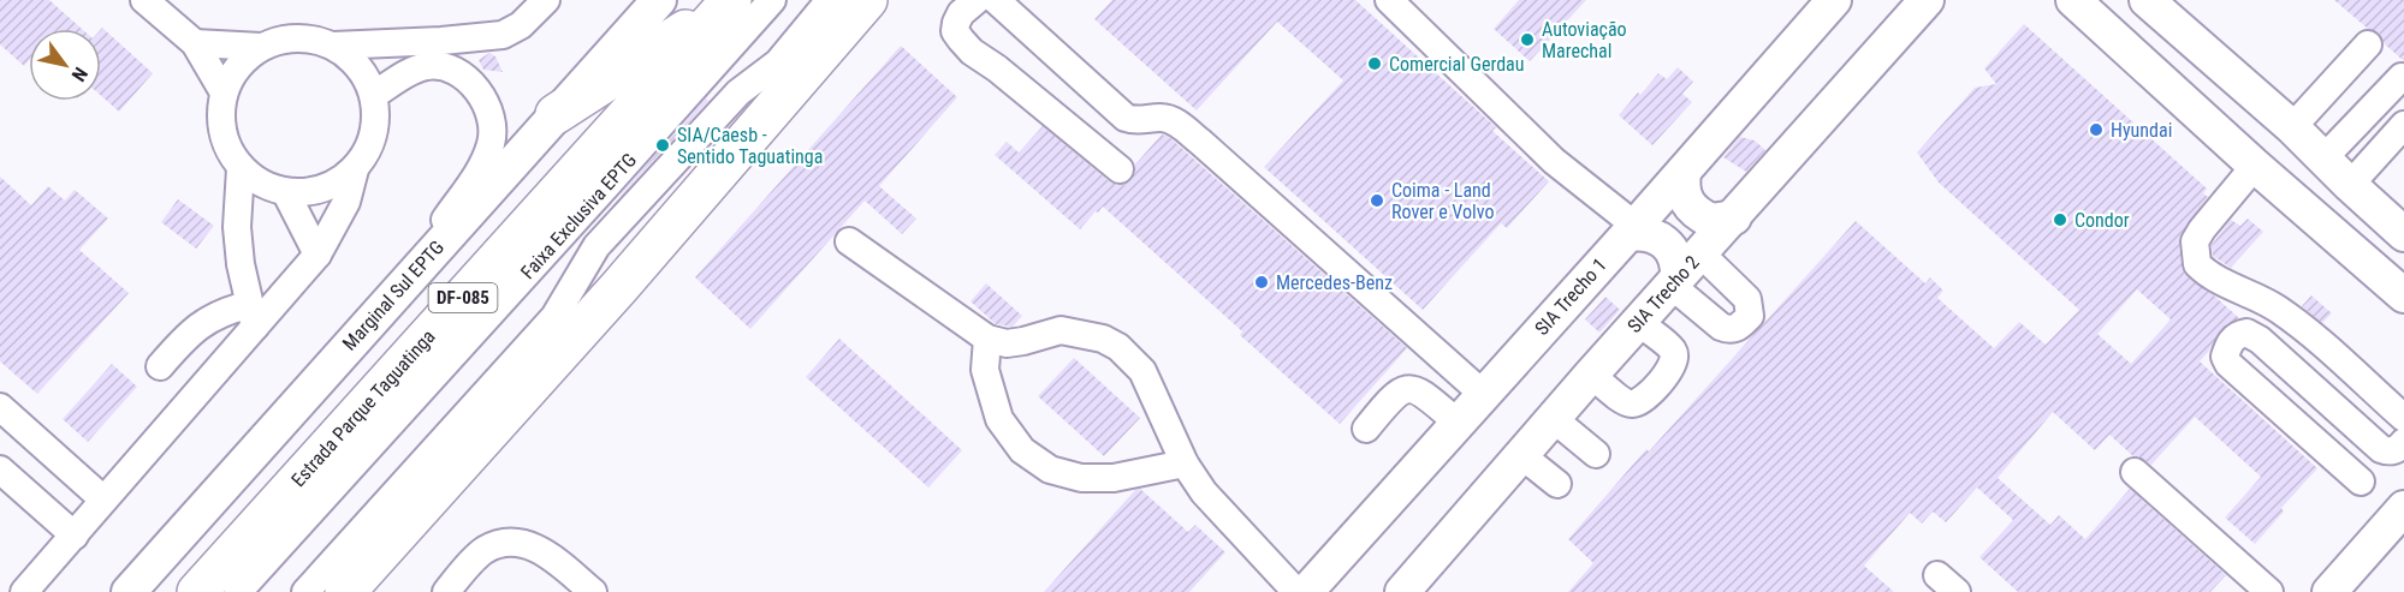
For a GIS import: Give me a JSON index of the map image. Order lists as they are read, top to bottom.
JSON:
{
  "streets": {
    "highway": ["DF-085", "Estrada Parque Taguatinga"],
    "main road": ["SIA Trecho 2", "Marginal Sul EPTG", "SIA Trecho 1"],
    "lane": ["Faixa Exclusiva EPTG"]
  },
  "places": [
    "Autoviação Marechal",
    "Comercial Gerdau",
    "Hyundai",
    "SIA/Caesb - Sentido Taguatinga",
    "Coima - Land Rover e Volvo",
    "Condor",
    "Mercedes-Benz"
  ],
  "north": "bottom right"
}
